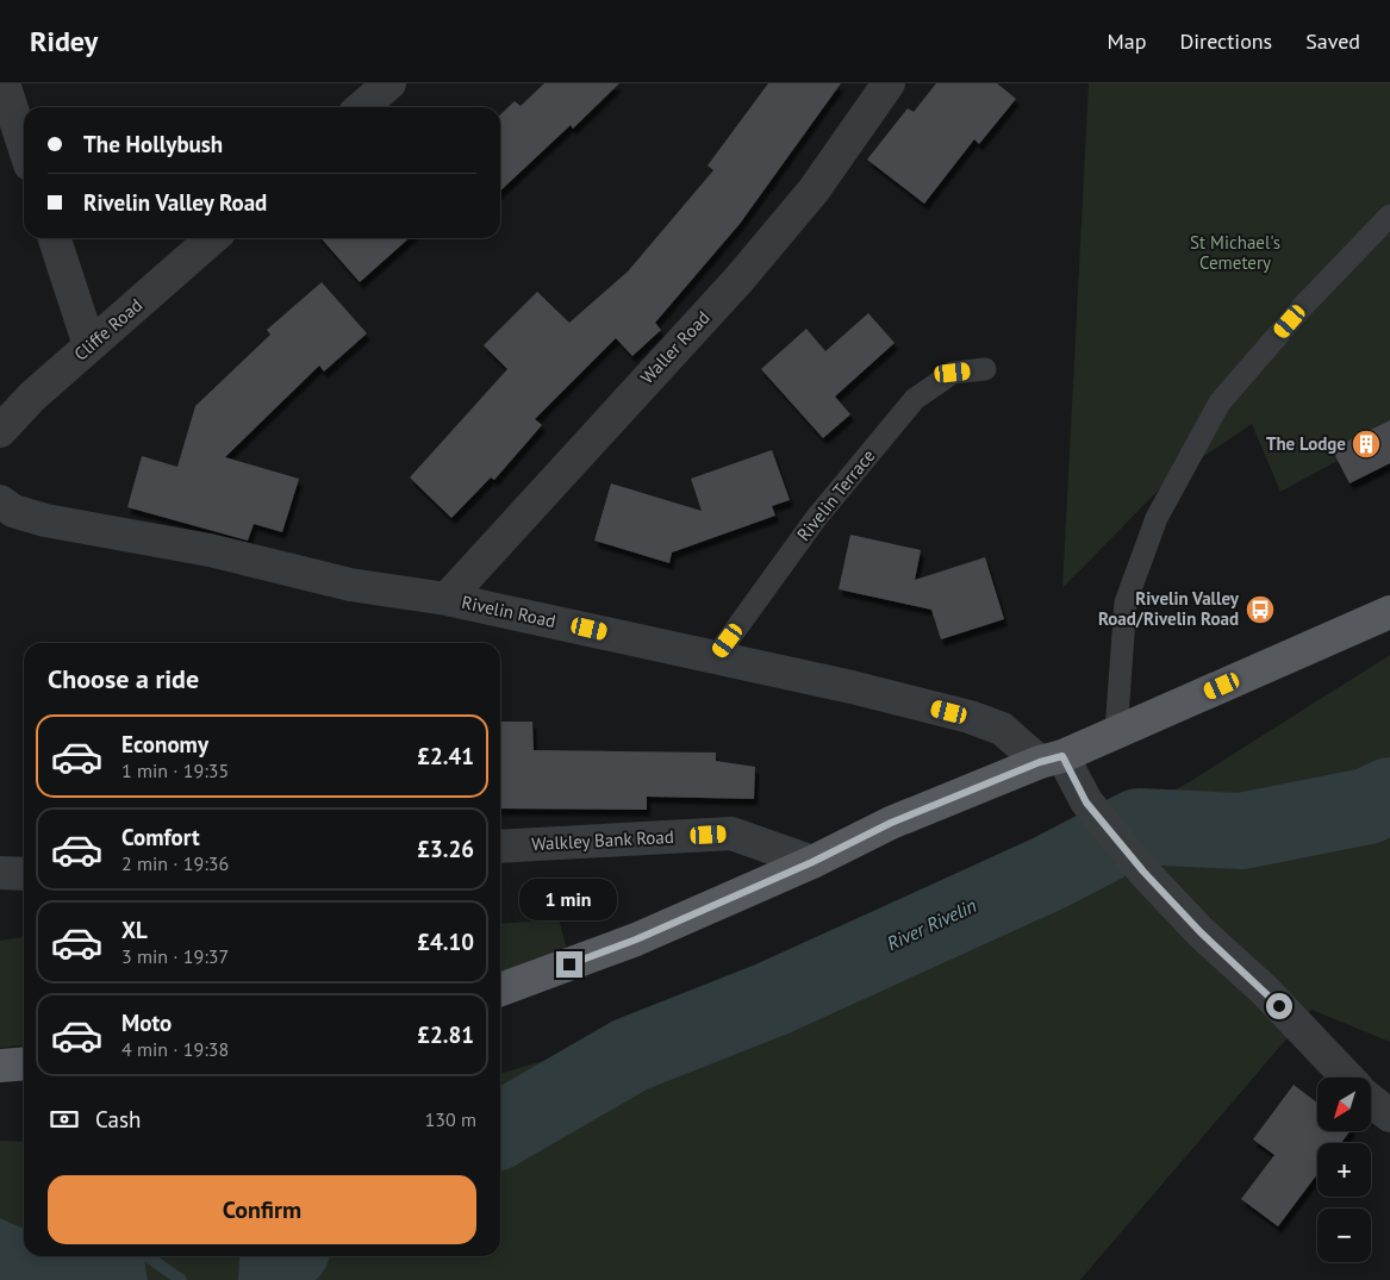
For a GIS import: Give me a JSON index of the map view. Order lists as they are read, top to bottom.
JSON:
{
  "streets": {
    "street": [
      "Cliffe Road",
      "Waller Road",
      "Rivelin Road",
      "Walkley Bank Road"
    ],
    "lane": ["Rivelin Terrace"]
  },
  "crossings": [
    ["Waller Road", "Rivelin Road"],
    ["Rivelin Terrace", "Rivelin Road"]
  ],
  "water": ["River Rivelin"],
  "parks": ["St Michael's Cemetery"],
  "places": {
    "building": ["The Lodge"],
    "bus stop": ["Rivelin Valley Road/Rivelin Road"]
  },
  "north": "bottom left",
  "page": {
    "header": "Ridey",
    "nav": ["Map", "Directions", "Saved"],
    "banner": ["The Hollybush", "Rivelin Valley Road"],
    "heading": "Choose a ride",
    "list": [
      {
        "name": "Economy",
        "note": "1 min · 19:35",
        "value": "£2.41"
      },
      {
        "name": "Comfort",
        "note": "2 min · 19:36",
        "value": "£3.26"
      },
      {
        "name": "XL",
        "note": "3 min · 19:37",
        "value": "£4.10"
      },
      {
        "name": "Moto",
        "note": "4 min · 19:38",
        "value": "£2.81"
      }
    ],
    "bubble": "1 min",
    "map_buttons": ["+", "−"],
    "pay": ["Cash", "130 m"],
    "buttons": "Confirm"
  }
}
